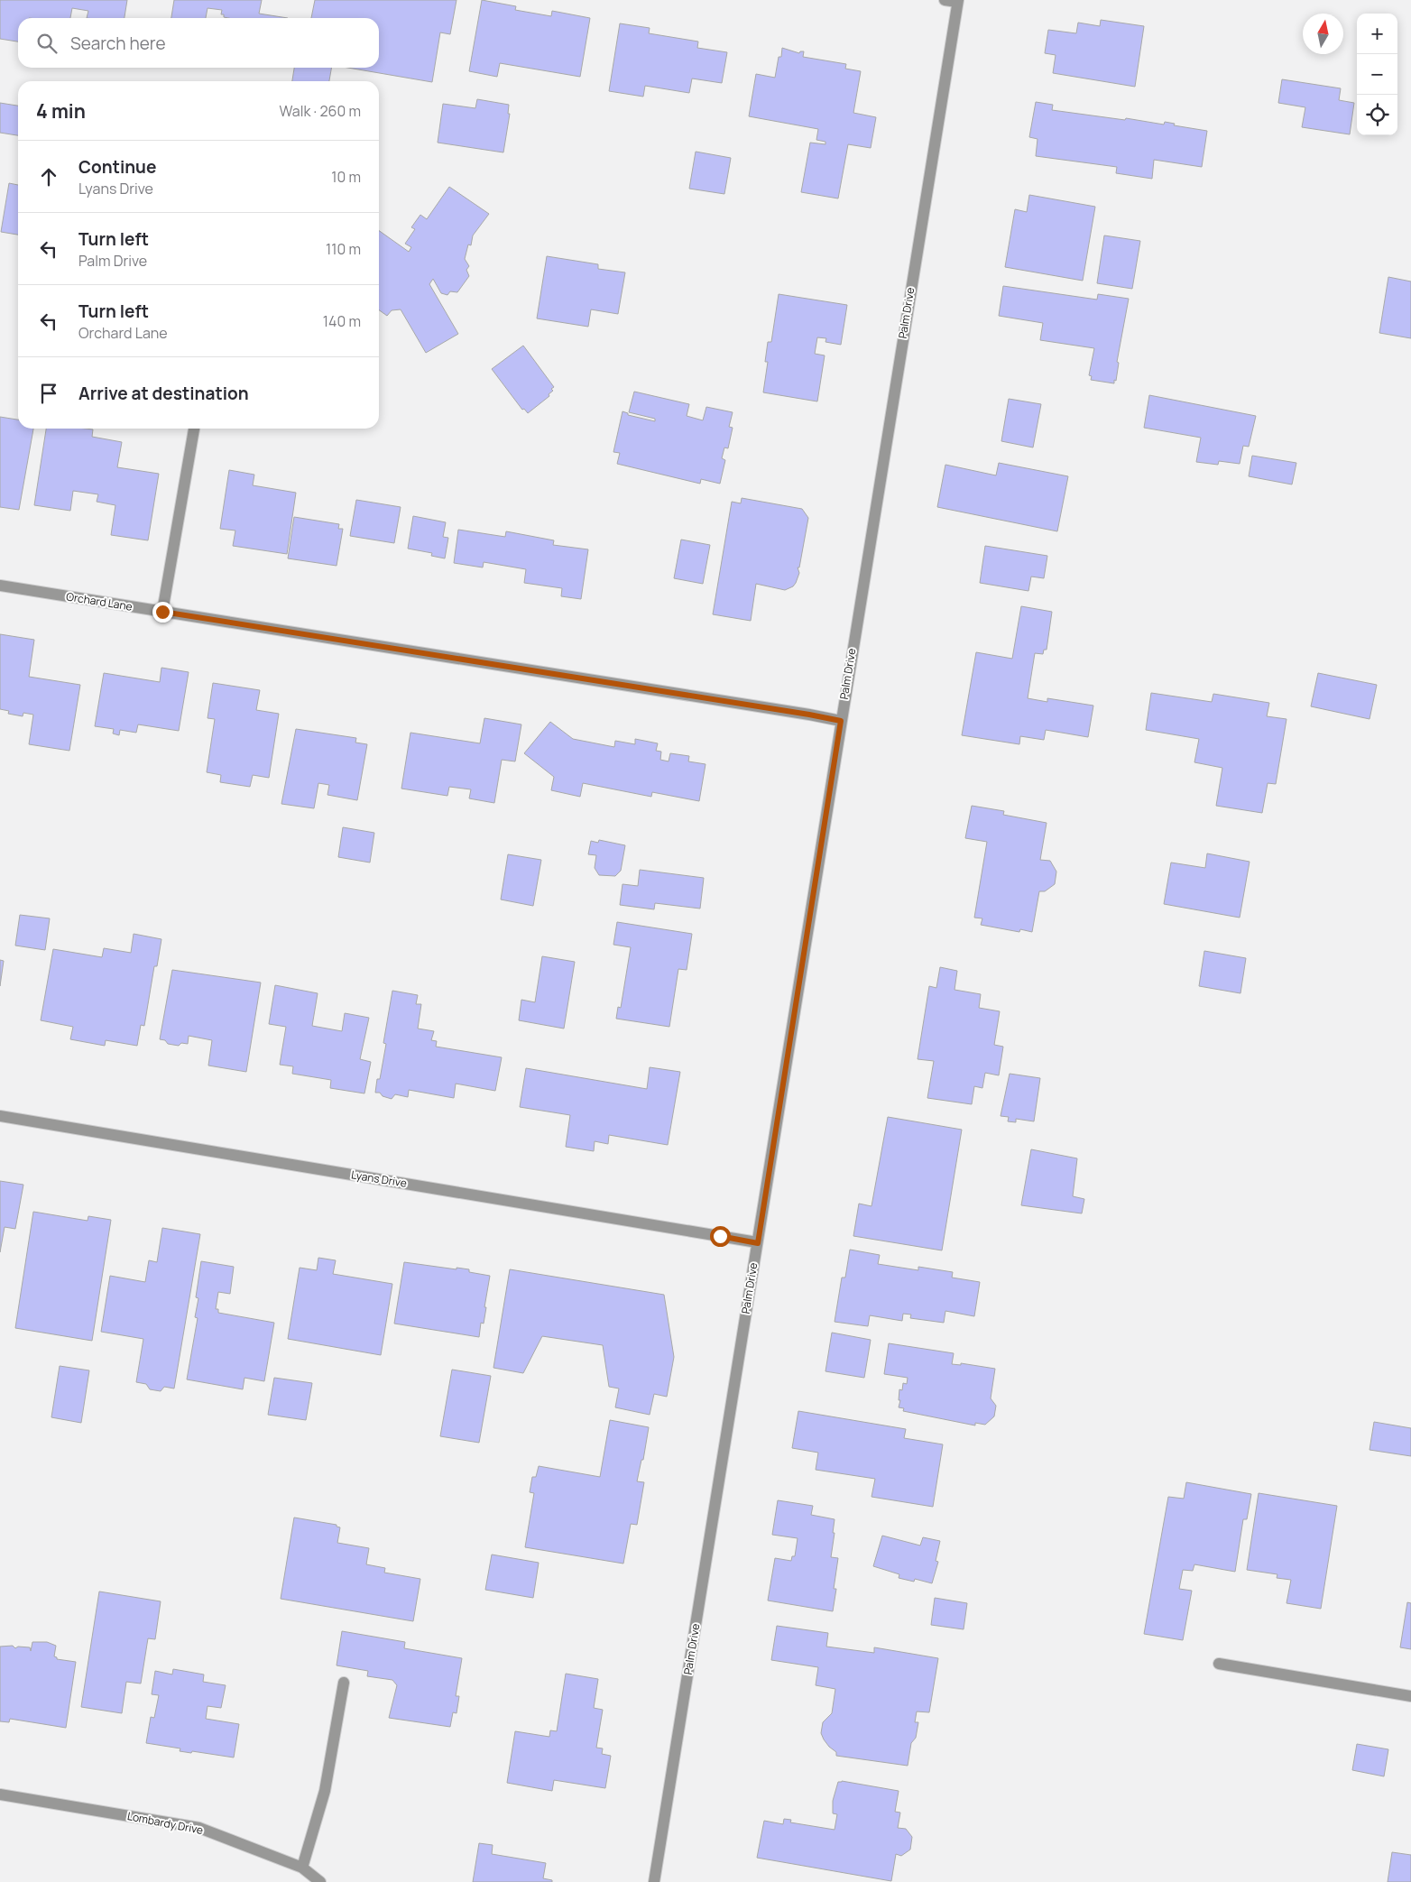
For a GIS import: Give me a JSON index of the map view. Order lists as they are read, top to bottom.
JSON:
{
  "streets": {
    "street": [
      "Palm Drive",
      "Orchard Lane",
      "Lyans Drive",
      "Lombardy Drive"
    ]
  },
  "crossings": [
    ["Palm Drive", "Orchard Lane"],
    ["Palm Drive", "Lyans Drive"]
  ],
  "north": "top",
  "page": {
    "map_buttons": ["+", "−"],
    "search": "Search here",
    "heading": ["4 min", "Walk · 260 m"],
    "list": [
      ["Continue", "Lyans Drive", "10 m"],
      ["Turn left", "Palm Drive", "110 m"],
      ["Turn left", "Orchard Lane", "140 m"],
      "Arrive at destination"
    ]
  }
}
